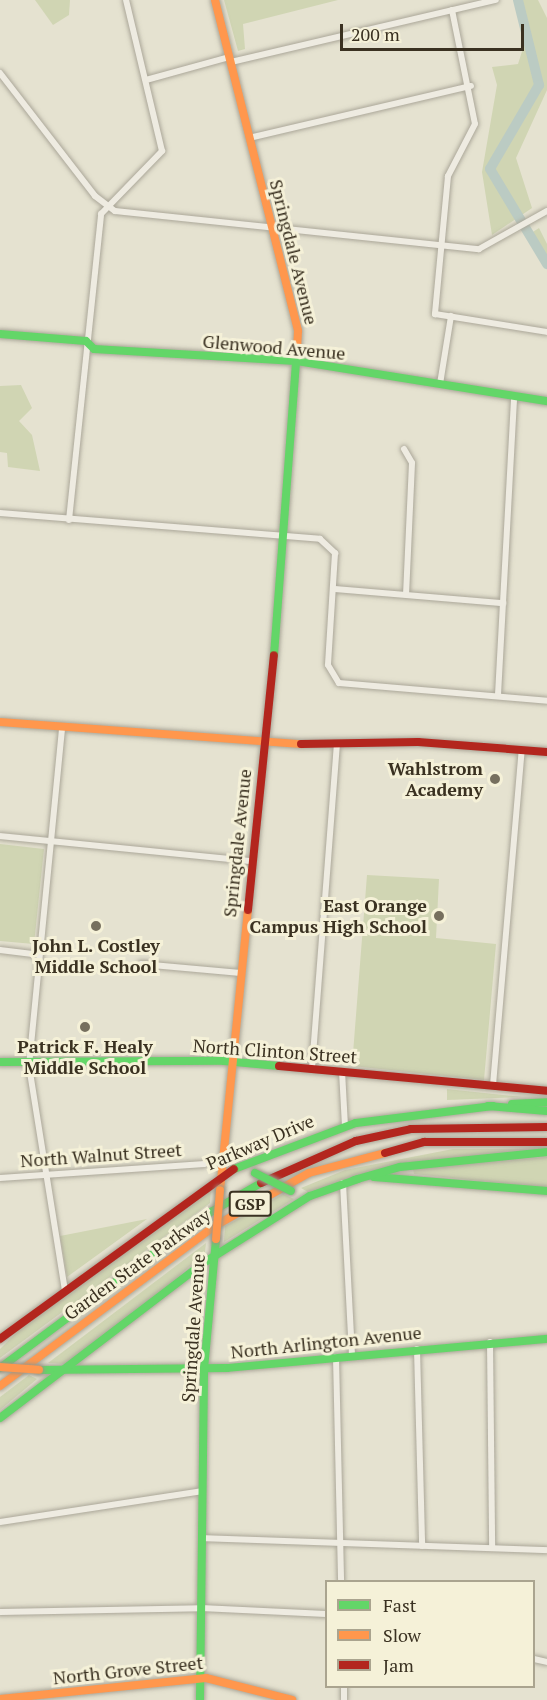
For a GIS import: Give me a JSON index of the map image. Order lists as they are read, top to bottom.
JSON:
{
  "streets": {
    "main road": [
      "Springdale Avenue",
      "Glenwood Avenue",
      "North Clinton Street",
      "Parkway Drive",
      "GSP",
      "Garden State Parkway",
      "North Arlington Avenue",
      "North Grove Street"
    ],
    "street": ["North Walnut Street"]
  },
  "crossings": [
    ["Springdale Avenue", "Glenwood Avenue"],
    ["Springdale Avenue", "North Clinton Street"],
    ["Springdale Avenue", "Parkway Drive"],
    ["Springdale Avenue", "North Arlington Avenue"],
    ["Springdale Avenue", "North Grove Street"],
    ["Garden State Parkway", "North Arlington Avenue"]
  ],
  "places": [
    "Wahlstrom Academy",
    "East Orange Campus High School",
    "John L. Costley Middle School",
    "Patrick F. Healy Middle School"
  ],
  "legend": ["Fast", "Slow", "Jam"],
  "scale_bar": "200 m"
}
